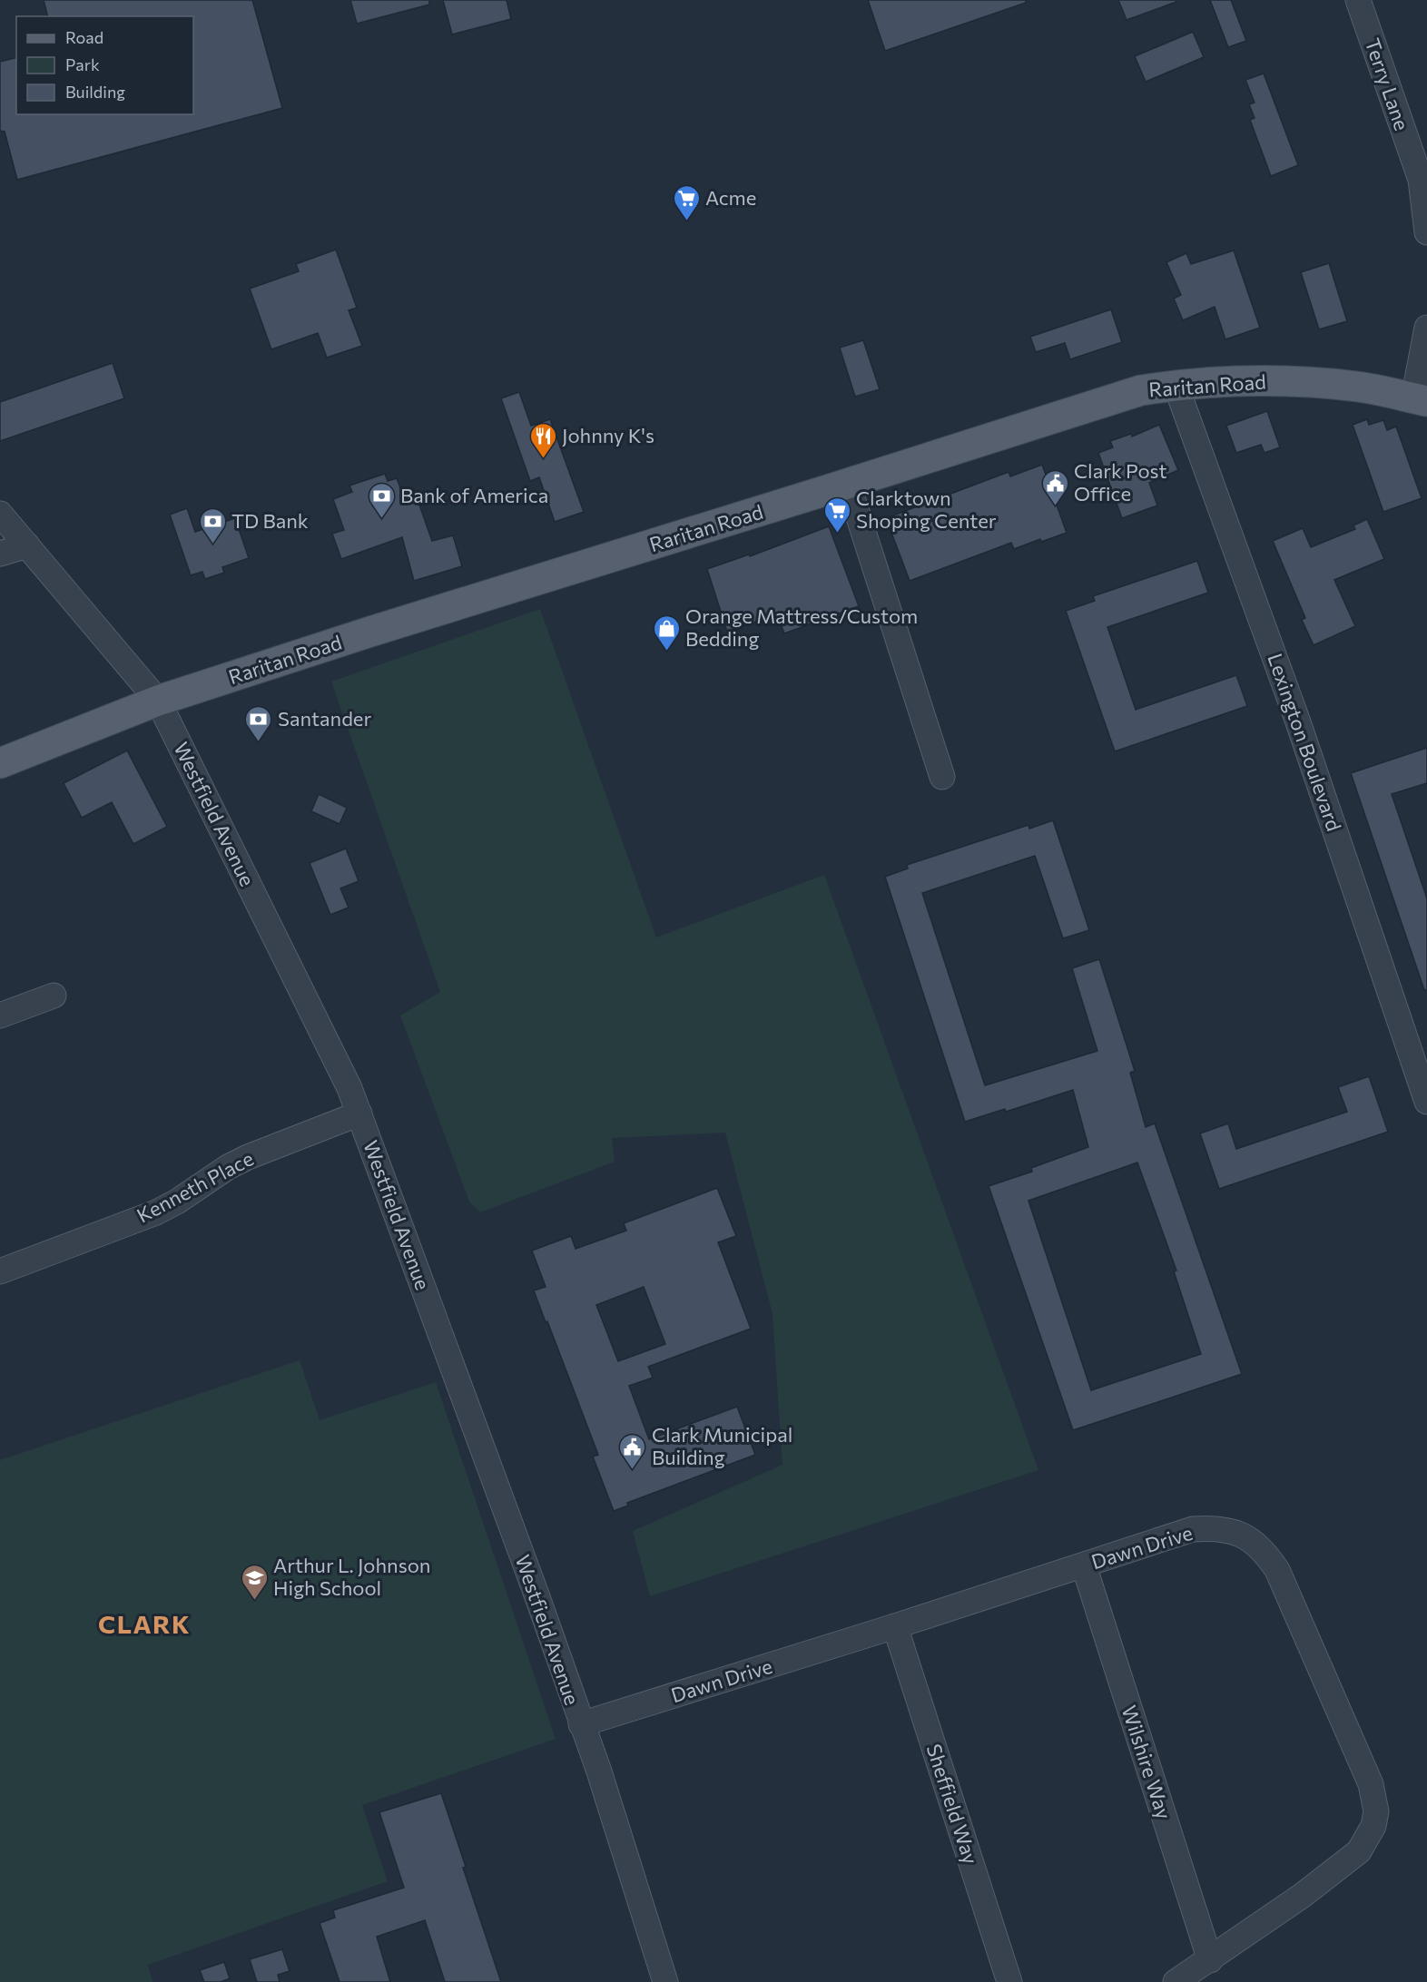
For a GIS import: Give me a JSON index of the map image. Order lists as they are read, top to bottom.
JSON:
{
  "streets": {
    "main road": ["Raritan Road"],
    "street": [
      "Terry Lane",
      "Lexington Boulevard",
      "Westfield Avenue",
      "Kenneth Place",
      "Dawn Drive",
      "Wilshire Way",
      "Sheffield Way"
    ]
  },
  "crossings": [
    ["Raritan Road", "Lexington Boulevard"],
    ["Raritan Road", "Westfield Avenue"],
    ["Westfield Avenue", "Kenneth Place"],
    ["Westfield Avenue", "Dawn Drive"],
    ["Dawn Drive", "Wilshire Way"],
    ["Dawn Drive", "Sheffield Way"]
  ],
  "districts": ["CLARK"],
  "places": {
    "supermarket": ["Acme", "Clarktown Shoping Center"],
    "restaurant": ["Johnny K's"],
    "public building": ["Clark Post Office", "Clark Municipal Building"],
    "bank": ["Bank of America", "TD Bank", "Santander"],
    "shop": ["Orange Mattress/Custom Bedding"],
    "school or university": ["Arthur L. Johnson High School"]
  },
  "legend": ["Road", "Park", "Building"]
}
